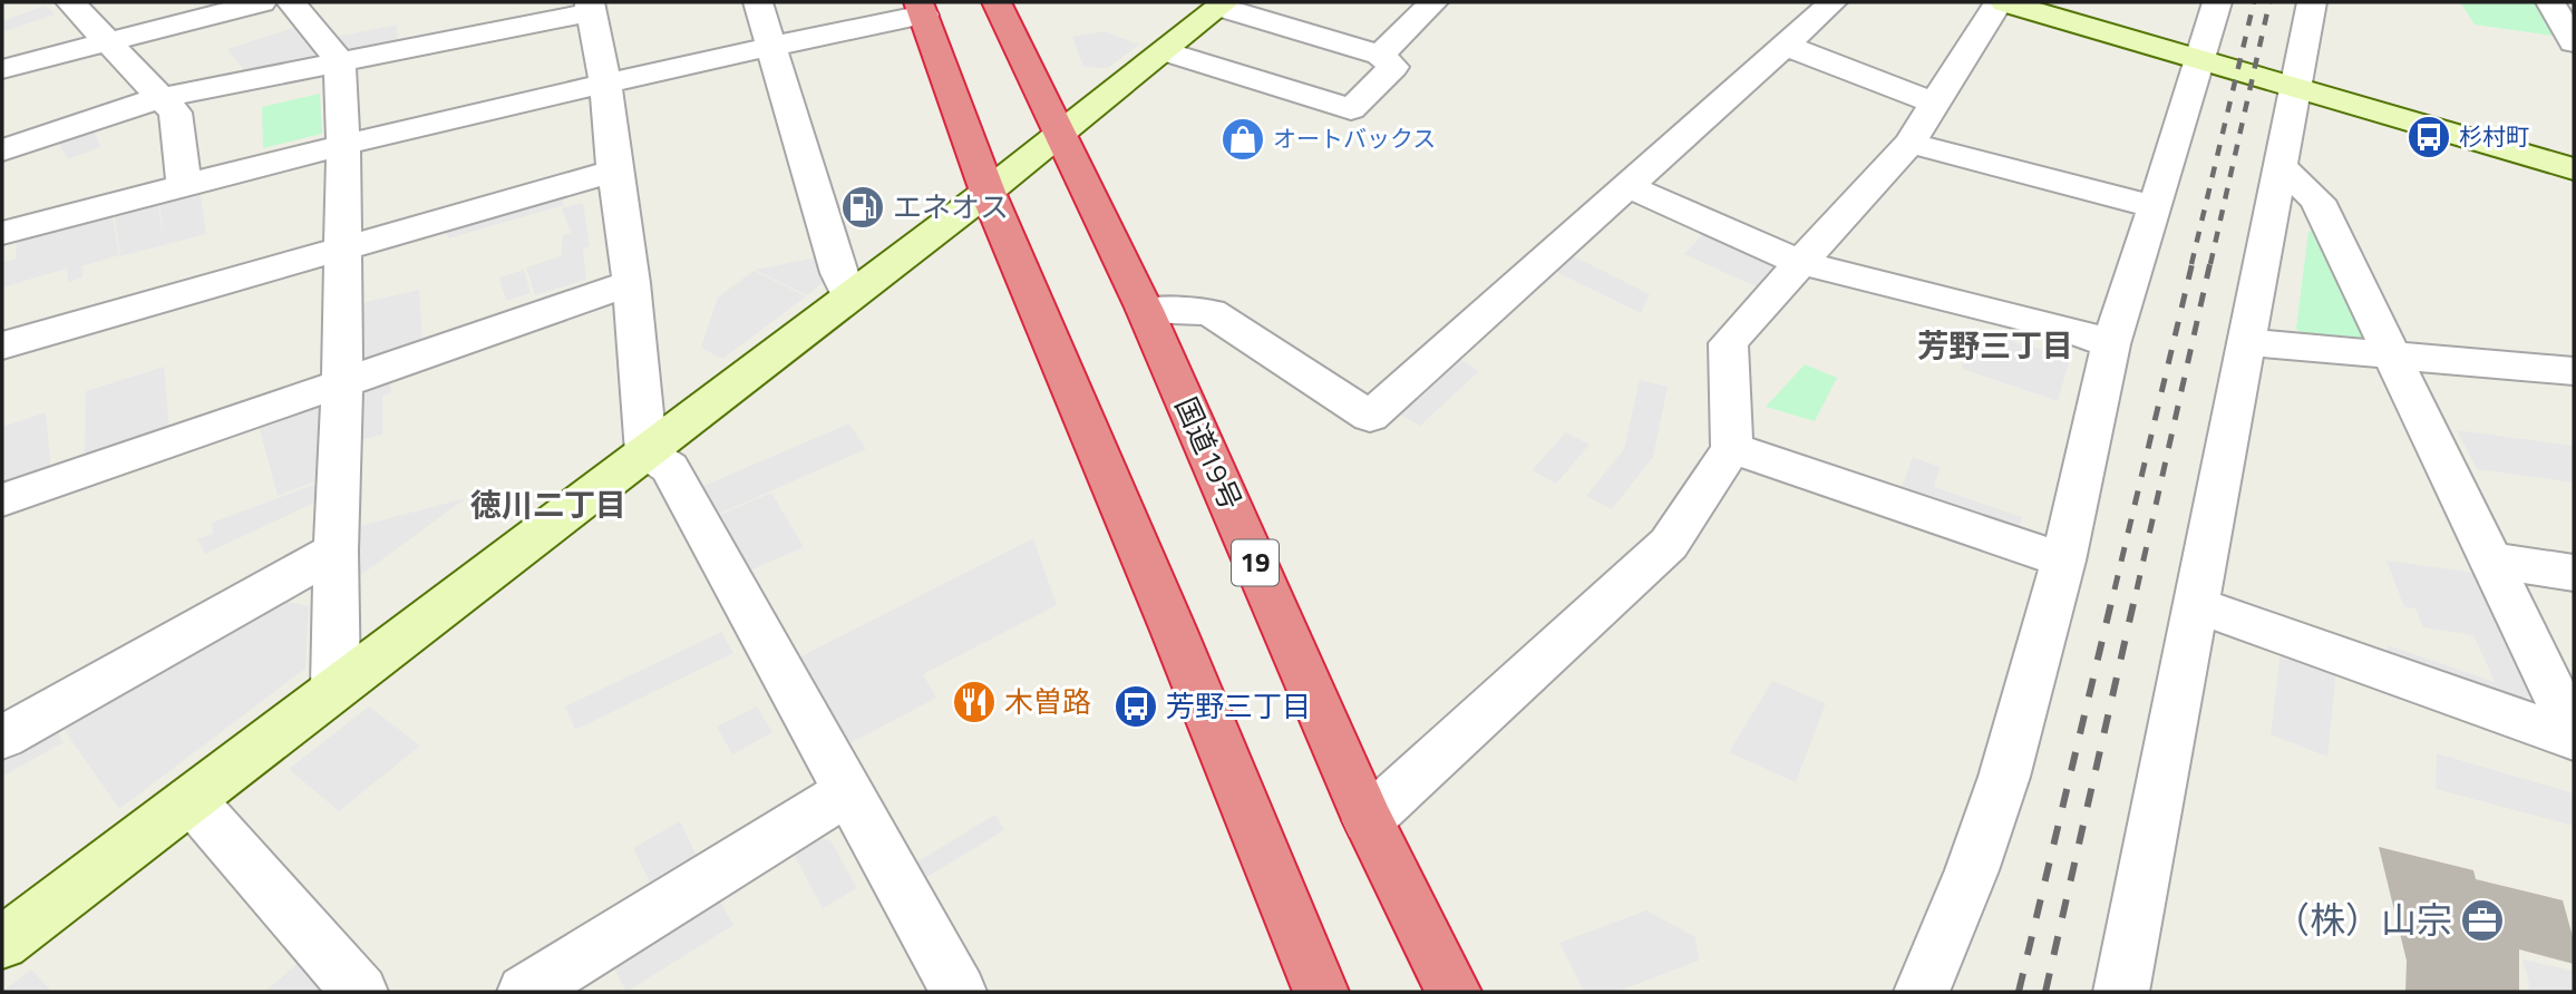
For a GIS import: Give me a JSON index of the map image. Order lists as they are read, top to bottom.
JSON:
{
  "streets": {
    "highway": ["国道19号", "19"]
  },
  "districts": ["芳野三丁目", "徳川二丁目"],
  "places": {
    "bus stop": ["杉村町", "芳野三丁目"],
    "shop": ["オートバックス"],
    "fuel station": ["エネオス"],
    "restaurant": ["木曽路"],
    "office": ["（株）山宗"]
  }
}
